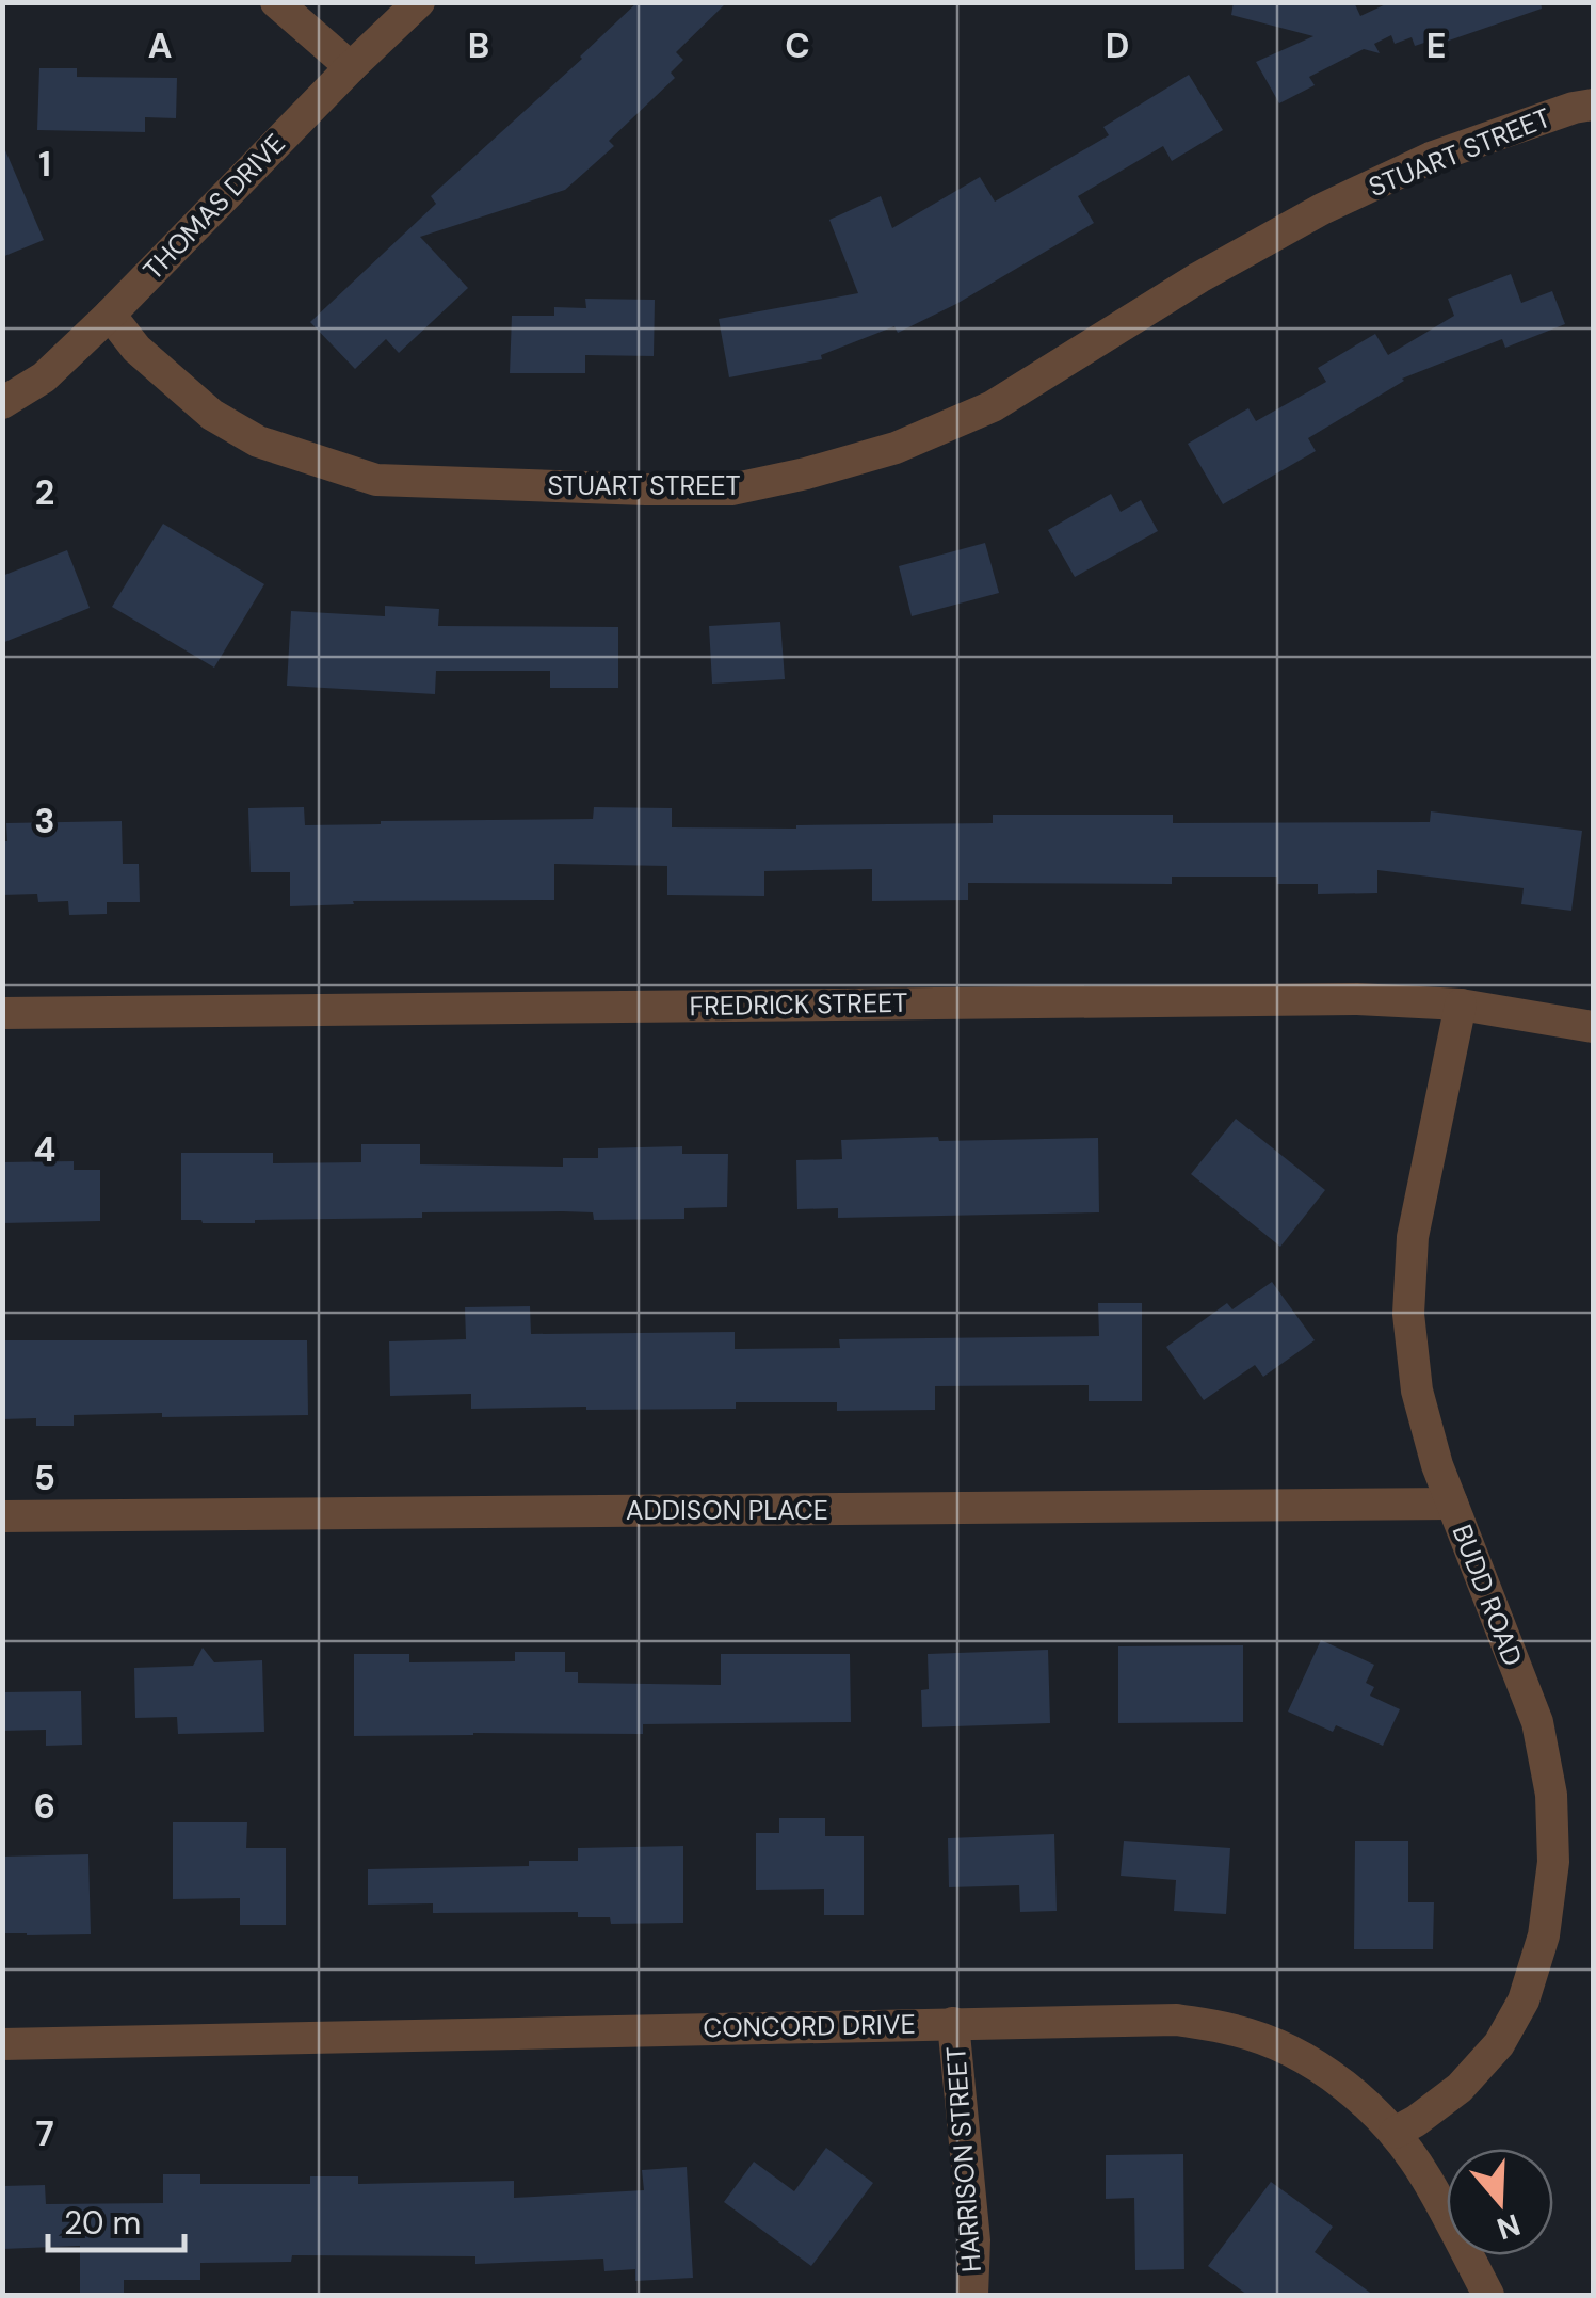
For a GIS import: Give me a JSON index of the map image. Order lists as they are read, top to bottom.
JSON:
{
  "streets": {
    "street": [
      "STUART STREET",
      "THOMAS DRIVE",
      "FREDRICK STREET",
      "ADDISON PLACE",
      "BUDD ROAD",
      "CONCORD DRIVE",
      "HARRISON STREET"
    ]
  },
  "crossings": [
    ["STUART STREET", "THOMAS DRIVE"],
    ["FREDRICK STREET", "BUDD ROAD"],
    ["ADDISON PLACE", "BUDD ROAD"],
    ["BUDD ROAD", "CONCORD DRIVE"],
    ["CONCORD DRIVE", "HARRISON STREET"]
  ],
  "scale_bar": "20 m",
  "north": "bottom",
  "grid": {
    "columns": [
      "A",
      "B",
      "C",
      "D",
      "E"
    ],
    "rows": [
      "1",
      "2",
      "3",
      "4",
      "5",
      "6",
      "7"
    ]
  }
}
